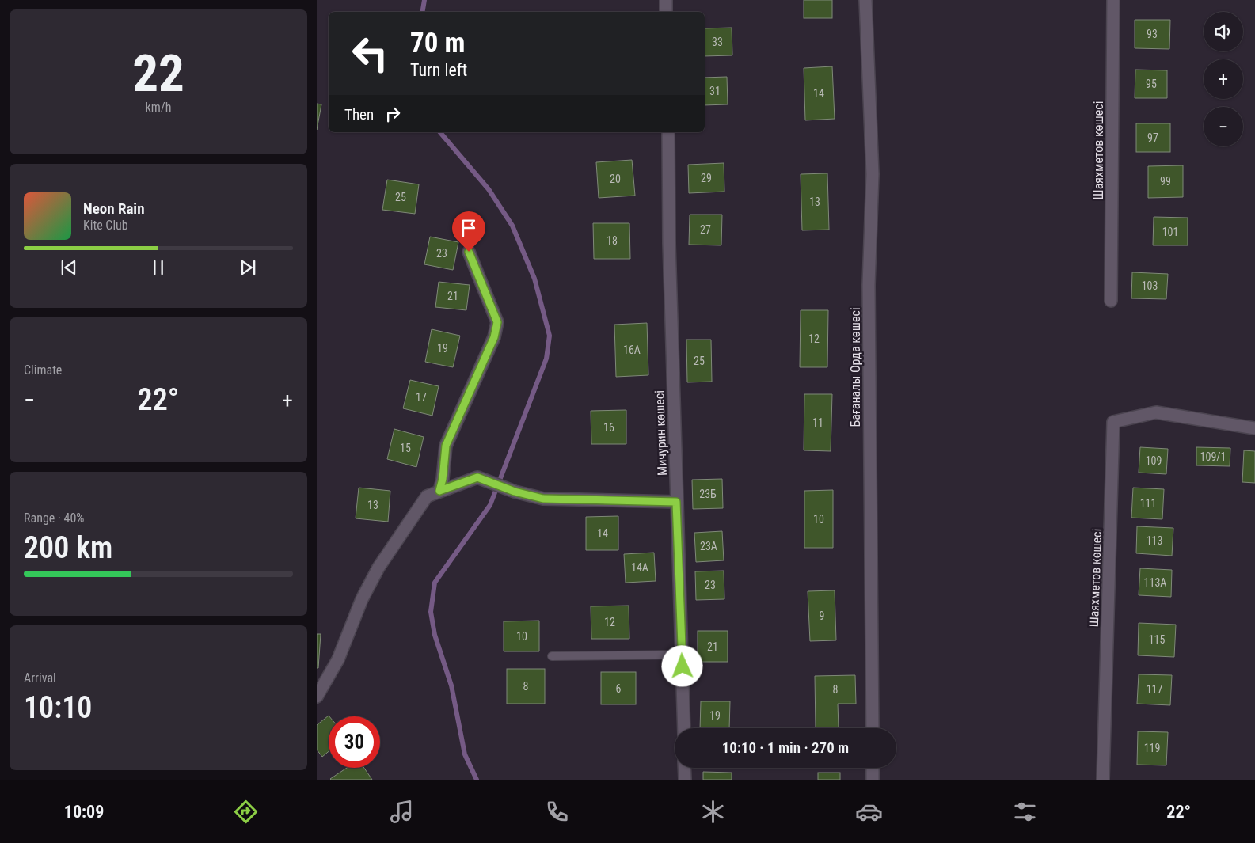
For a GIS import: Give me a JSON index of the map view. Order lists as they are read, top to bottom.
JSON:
{
  "streets": {
    "street": ["Шаяхметов көшесі", "Бағаналы Орда көшесі", "Мичурин көшесі"]
  },
  "house_numbers": [
    "93",
    "33",
    "95",
    "31",
    "14",
    "97",
    "29",
    "20",
    "99",
    "25",
    "13",
    "27",
    "101",
    "18",
    "23",
    "103",
    "21",
    "12",
    "19",
    "16А",
    "25",
    "17",
    "11",
    "16",
    "15",
    "109/1",
    "109",
    "23Б",
    "111",
    "13",
    "10",
    "14",
    "113",
    "23А",
    "14А",
    "113А",
    "23",
    "9",
    "12",
    "10",
    "115",
    "21",
    "8",
    "6",
    "8",
    "117",
    "19",
    "119"
  ],
  "page": {
    "tile": [
      ["22", "km/h"],
      "Climate",
      ["Range · 40%", "200 km"],
      ["Arrival", "10:10"]
    ],
    "map_buttons": ["+", "−"],
    "turn": ["70 m", "Turn left"],
    "then": "Then",
    "song": ["Neon Rain", "Kite Club"],
    "heat": ["−", "22°", "+"],
    "limit": "30",
    "trip": "10:10 · 1 min · 270 m",
    "tabs": ["10:09", "22°"]
  }
}
